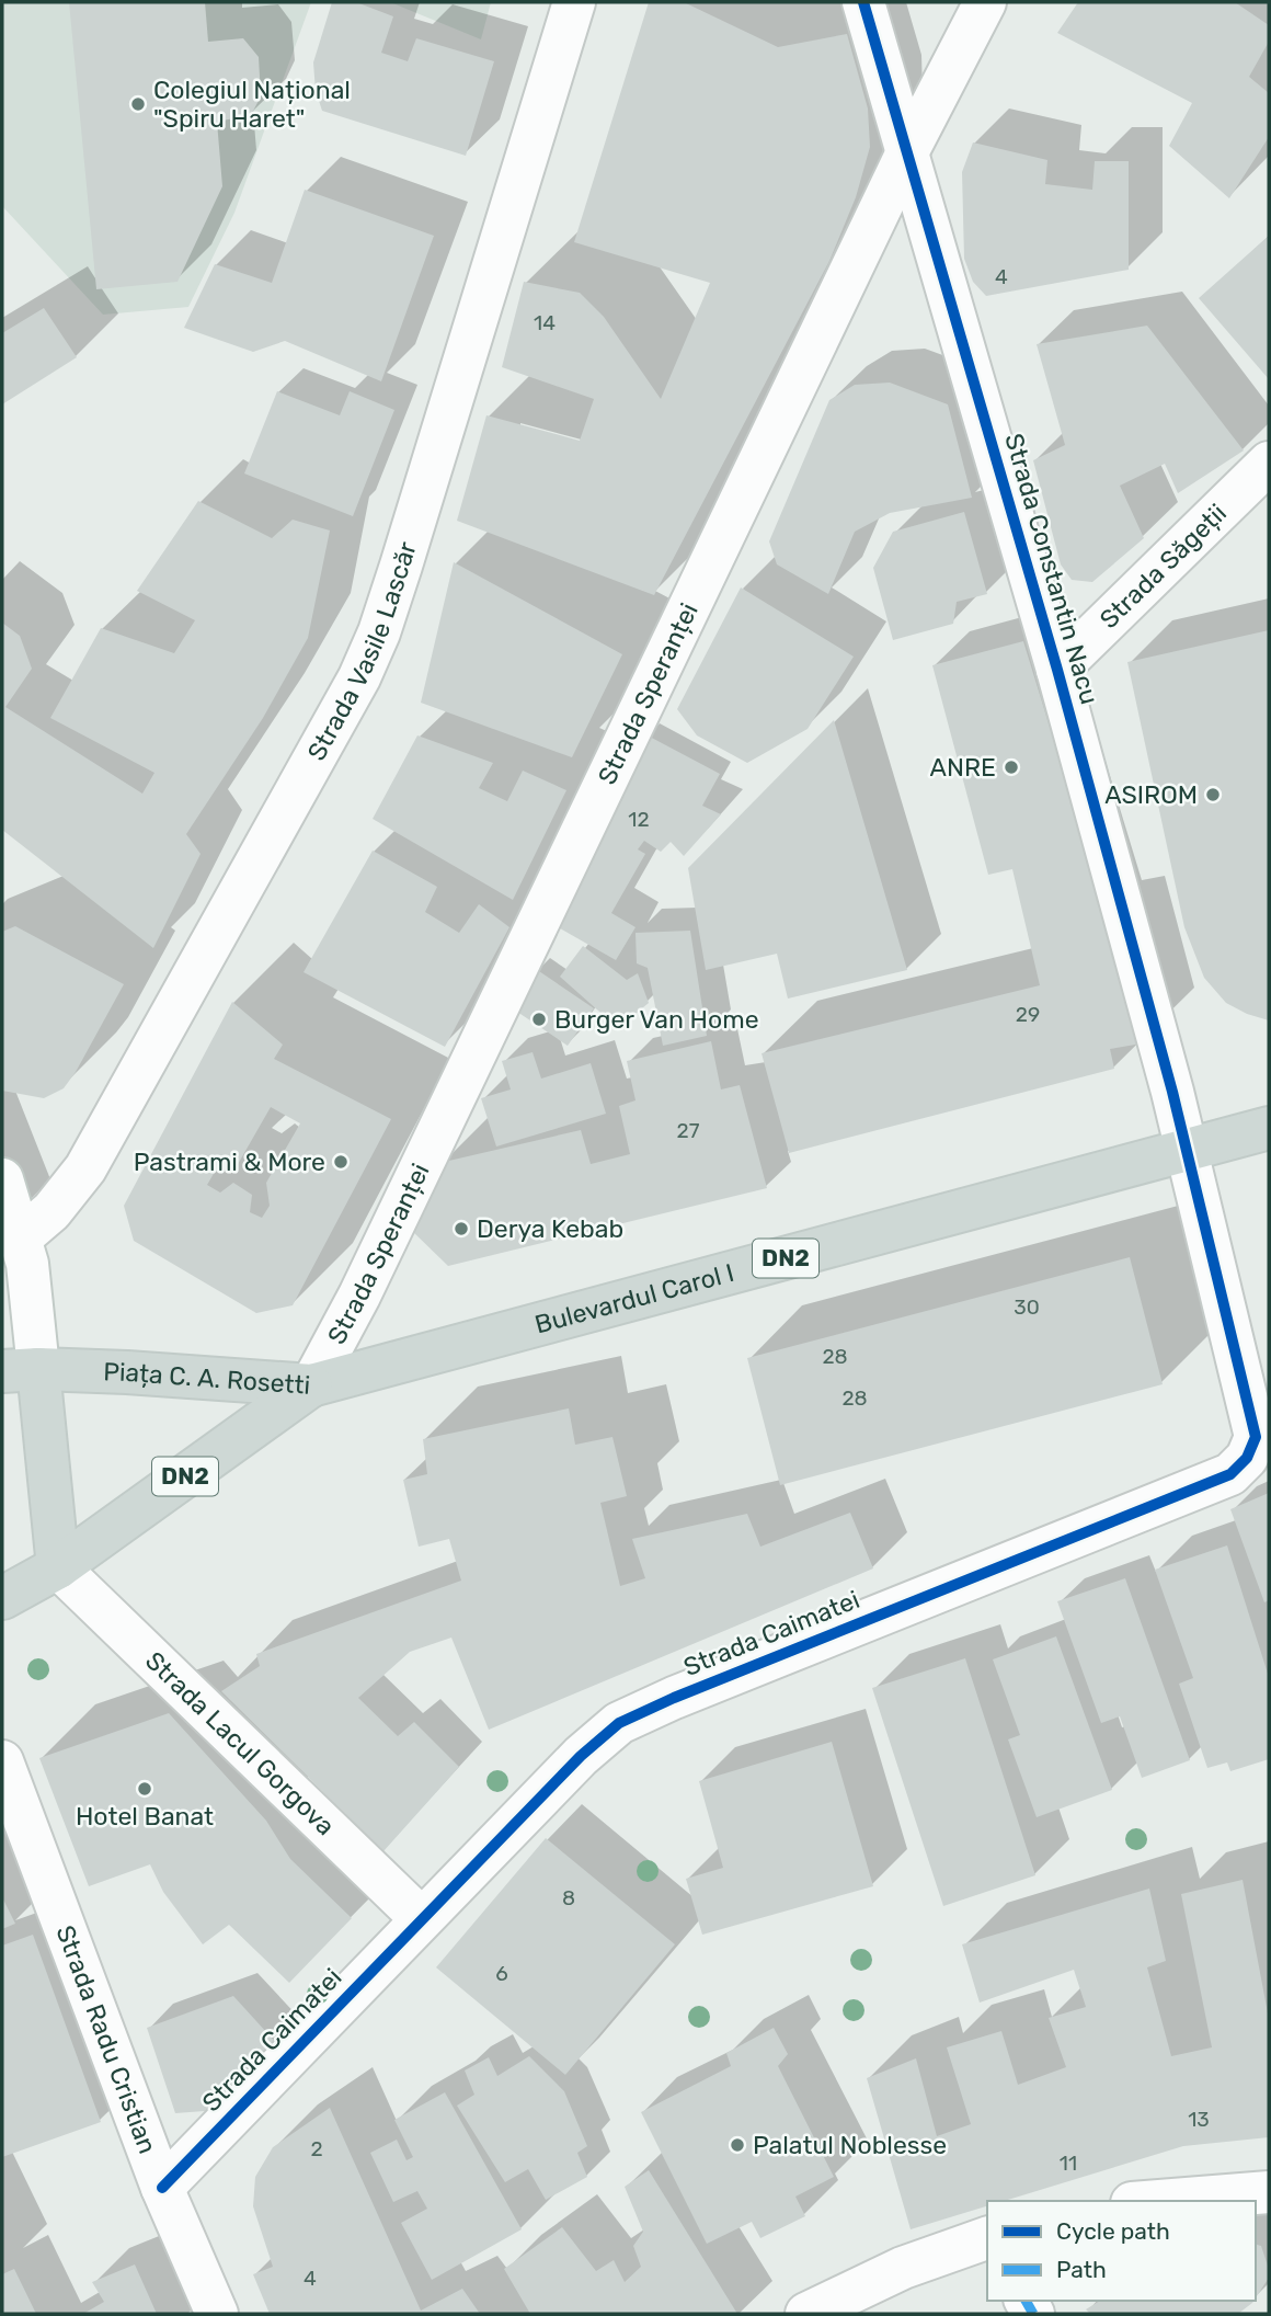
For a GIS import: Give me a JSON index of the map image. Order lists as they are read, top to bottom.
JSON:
{
  "streets": {
    "main road": ["DN2", "Bulevardul Carol I", "Piața C. A. Rosetti"],
    "street": [
      "Strada Săgeții",
      "Strada Constantin Nacu",
      "Strada Vasile Lascăr",
      "Strada Speranței",
      "Strada Caimatei",
      "Strada Lacul Gorgova",
      "Strada Radu Cristian"
    ]
  },
  "crossings": [
    ["Strada Săgeții", "Strada Constantin Nacu"],
    ["Strada Constantin Nacu", "Strada Speranței"],
    ["Strada Constantin Nacu", "Bulevardul Carol I"],
    ["Strada Constantin Nacu", "Strada Caimatei"],
    ["Strada Speranței", "Bulevardul Carol I"],
    ["Strada Speranței", "Piața C. A. Rosetti"],
    ["Bulevardul Carol I", "Piața C. A. Rosetti"],
    ["Bulevardul Carol I", "Strada Caimatei"],
    ["Piața C. A. Rosetti", "Strada Lacul Gorgova"],
    ["Strada Caimatei", "Strada Lacul Gorgova"],
    ["Strada Caimatei", "Strada Radu Cristian"]
  ],
  "places": [
    "Colegiul Național \"Spiru Haret\"",
    "ANRE",
    "ASIROM",
    "Burger Van Home",
    "Pastrami & More",
    "Derya Kebab",
    "Hotel Banat",
    "Palatul Noblesse"
  ],
  "house_numbers": [
    "4",
    "14",
    "12",
    "29",
    "27",
    "30",
    "28",
    "28",
    "8",
    "6",
    "13",
    "2",
    "11",
    "4"
  ],
  "legend": ["Cycle path", "Path"]
}
